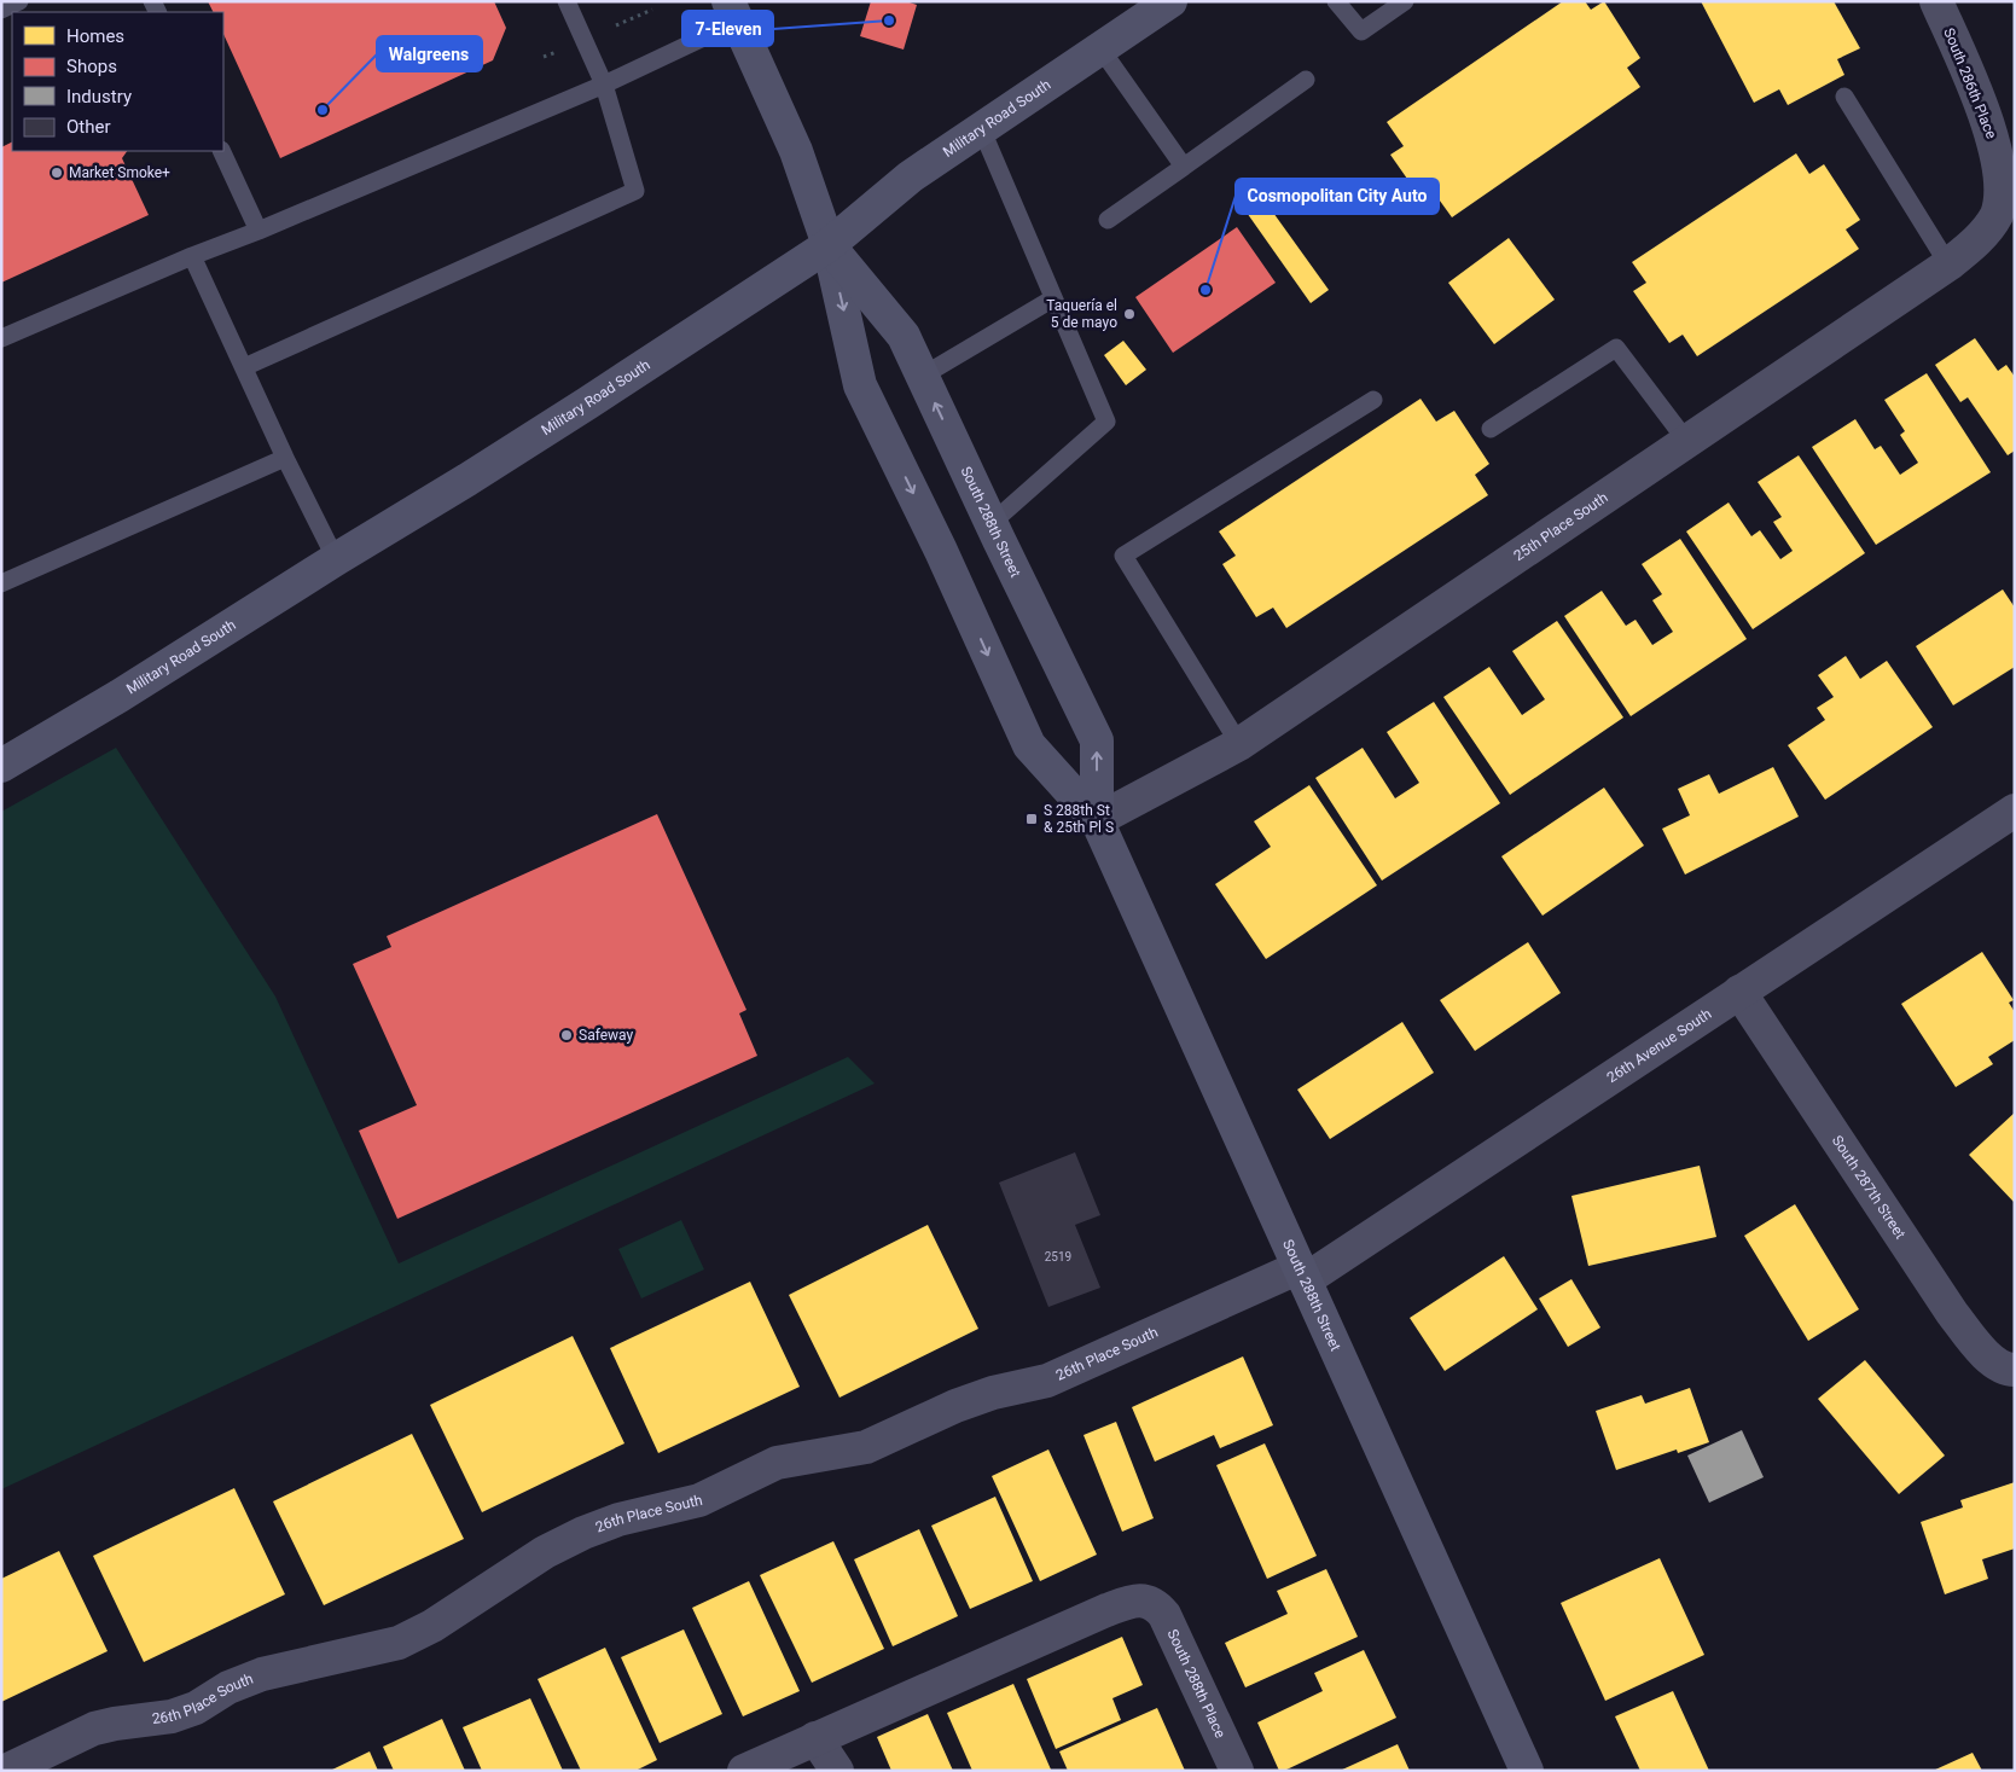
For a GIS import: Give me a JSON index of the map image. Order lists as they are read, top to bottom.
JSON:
{
  "streets": {
    "main road": ["Military Road South", "South 288th Street"],
    "street": [
      "South 286th Place",
      "25th Place South",
      "26th Avenue South",
      "South 287th Street",
      "26th Place South",
      "South 288th Place"
    ]
  },
  "crossings": [
    ["South 286th Place", "25th Place South"],
    ["Military Road South", "South 288th Street"],
    ["South 288th Street", "25th Place South"],
    ["South 288th Street", "26th Avenue South"],
    ["South 288th Street", "26th Place South"],
    ["26th Avenue South", "South 287th Street"],
    ["26th Avenue South", "26th Place South"]
  ],
  "places": {
    "other": [
      "7-Eleven",
      "Walgreens",
      "Market Smoke+",
      "Cosmopolitan City Auto",
      "Taquería el 5 de mayo",
      "Safeway"
    ],
    "transit": ["S 288th St & 25th Pl S"]
  },
  "house_numbers": ["2519"],
  "legend": [
    "Homes",
    "Shops",
    "Industry",
    "Other"
  ]
}
